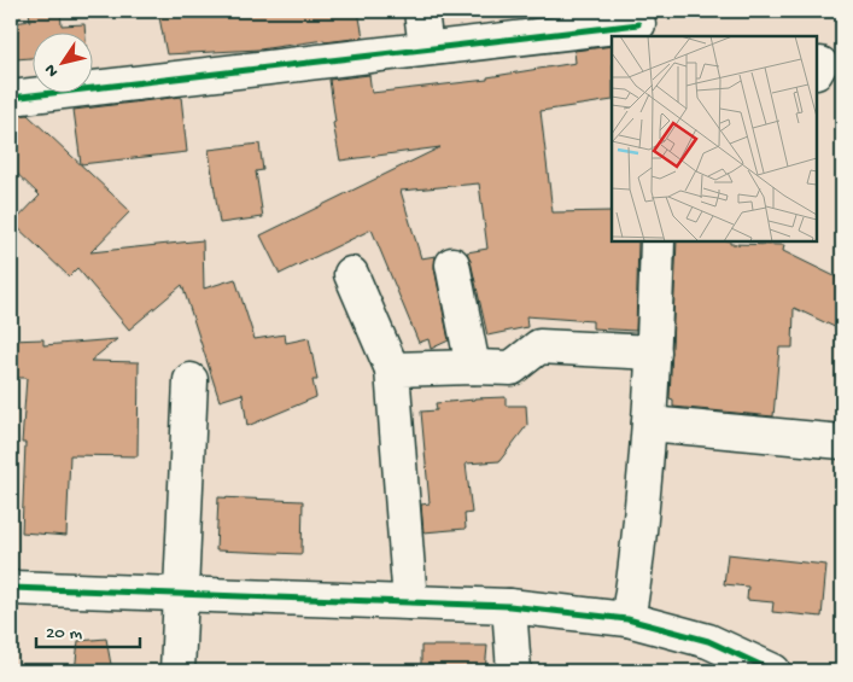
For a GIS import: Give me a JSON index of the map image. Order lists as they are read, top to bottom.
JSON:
{
  "scale_bar": "20 m",
  "north": "bottom left"
}
